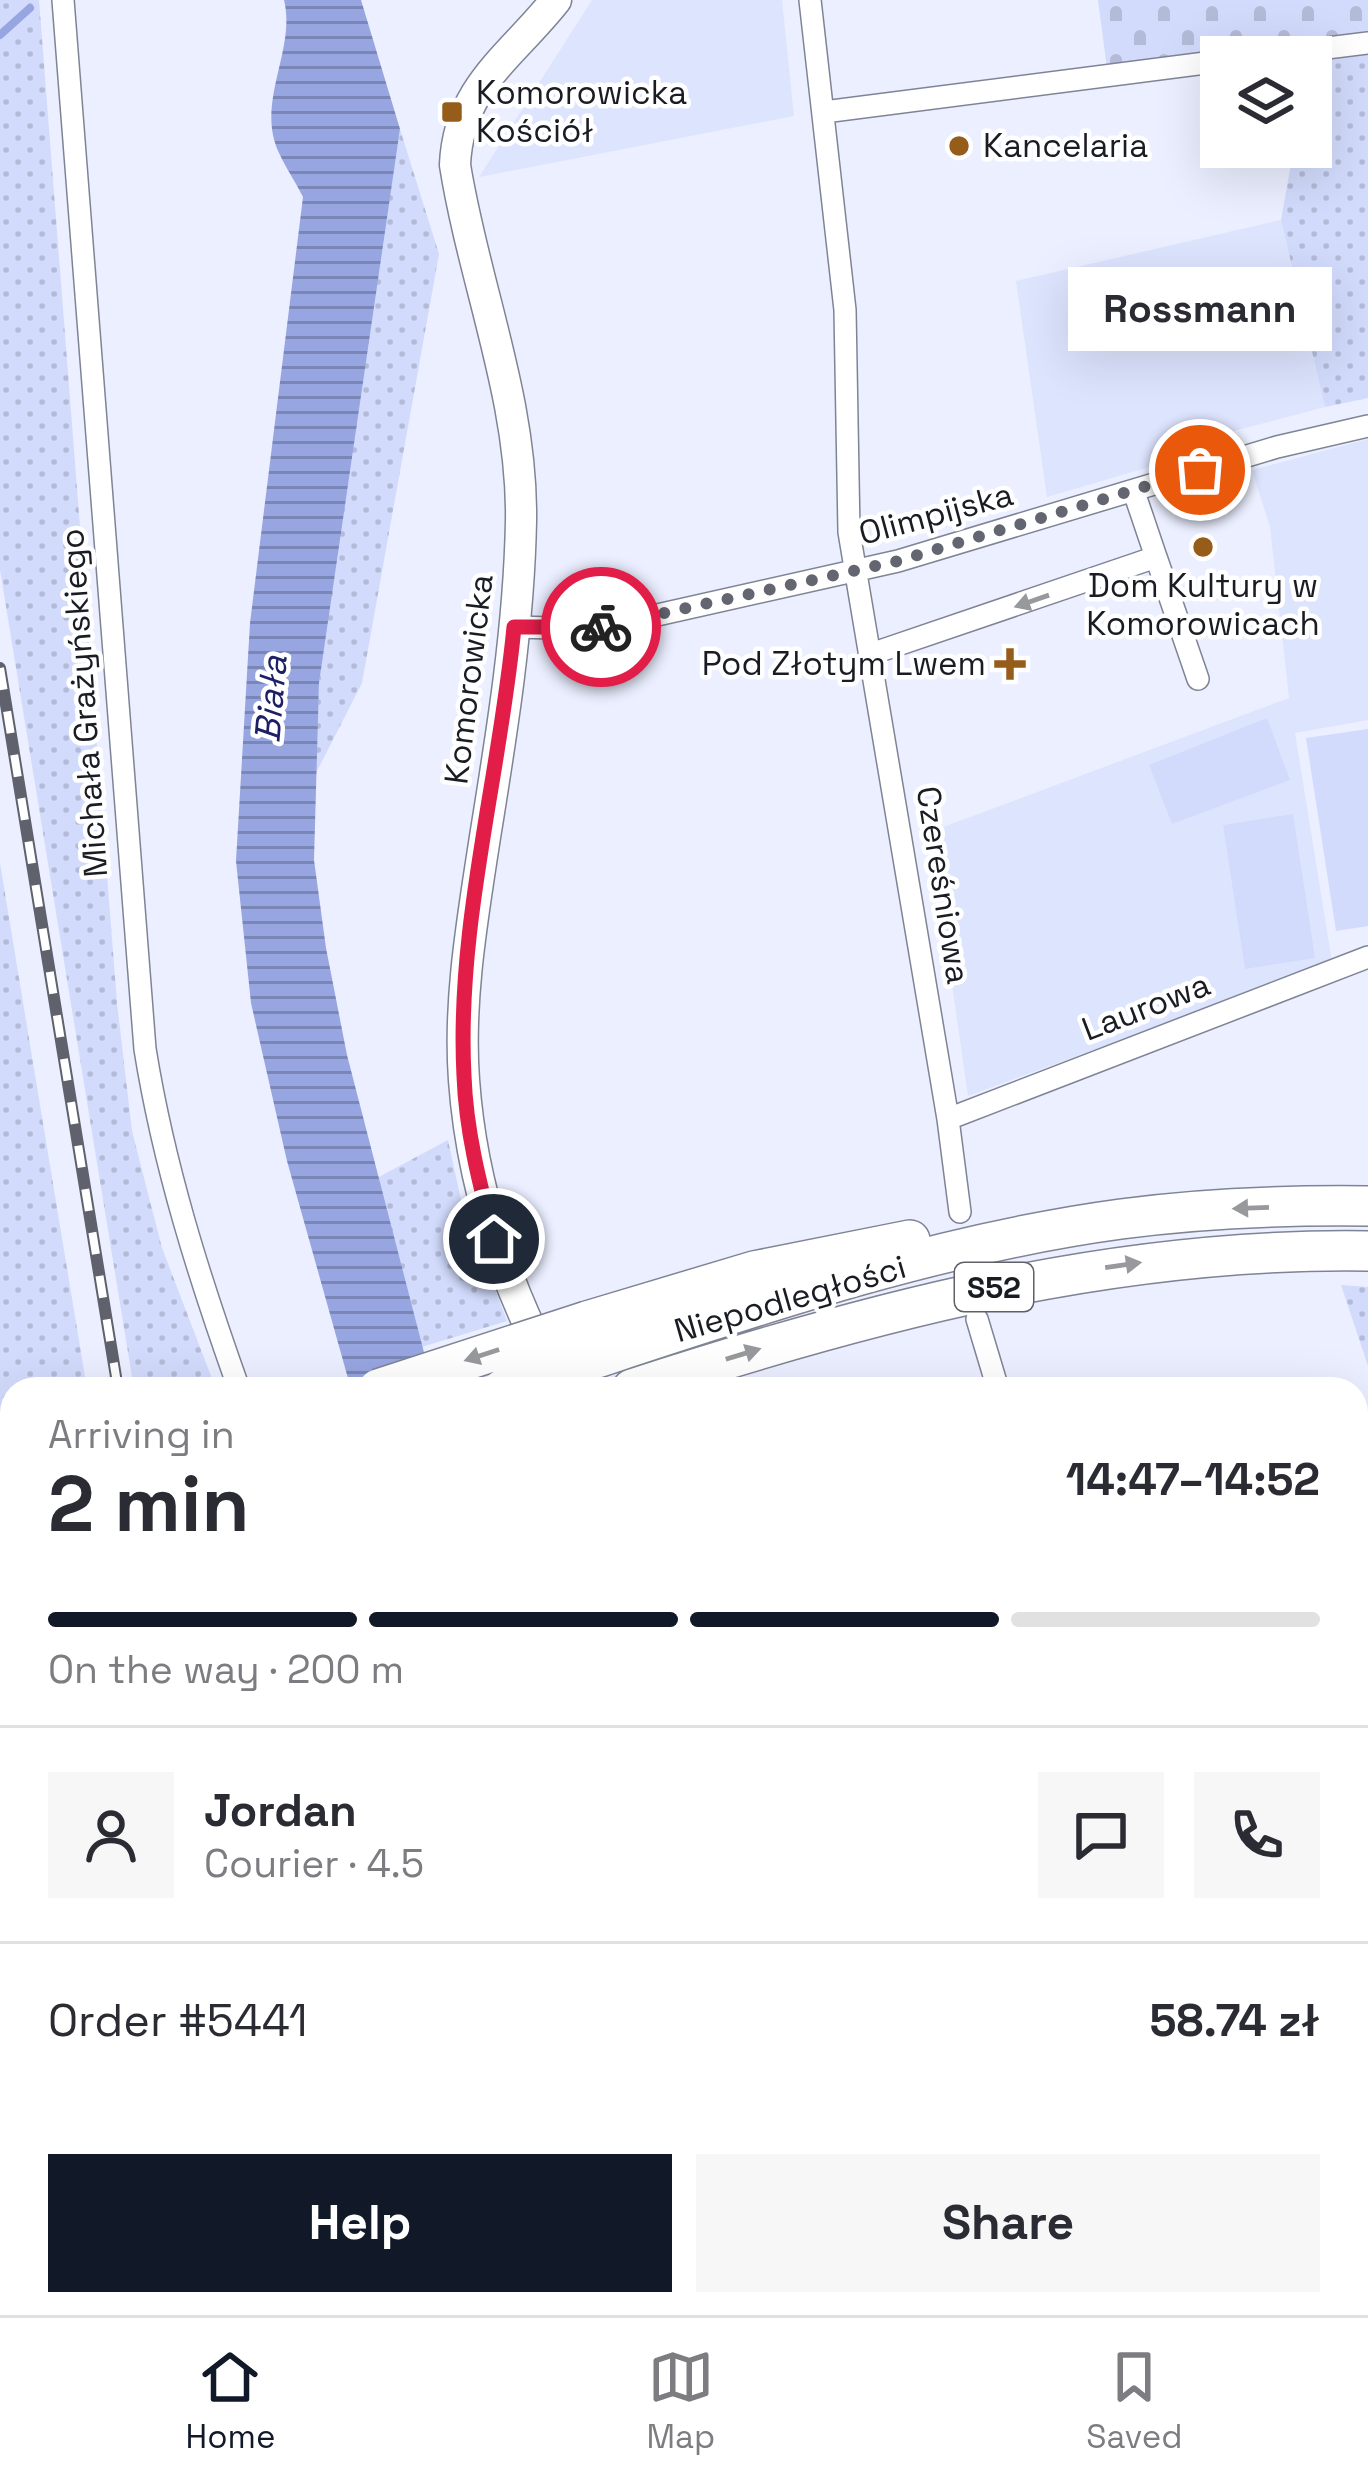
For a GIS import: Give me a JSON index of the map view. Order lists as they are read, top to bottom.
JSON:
{
  "streets": {
    "highway": ["S52", "Niepodległości"],
    "street": [
      "Olimpijska",
      "Komorowicka",
      "Michała Grażyńskiego",
      "Czereśniowa",
      "Laurowa"
    ]
  },
  "crossings": [
    ["Olimpijska", "Komorowicka"],
    ["Olimpijska", "Czereśniowa"],
    ["Czereśniowa", "Laurowa"]
  ],
  "water": ["Biała"],
  "places": {
    "transit": ["Komorowicka Kościół"],
    "other": ["Kancelaria", "Rossmann", "Dom Kultury w Komorowicach"],
    "health": ["Pod Złotym Lwem"]
  },
  "page": {
    "bubble": "Rossmann",
    "heading": ["2 min", "Arriving in", "14:47–14:52"],
    "panel": [
      "Jordan",
      "Courier · 4.5",
      "Order #5441",
      "58.74 zł"
    ],
    "bar": "On the way · 200 m",
    "buttons": ["Help", "Share"],
    "tabs": ["Home", "Map", "Saved"]
  }
}
